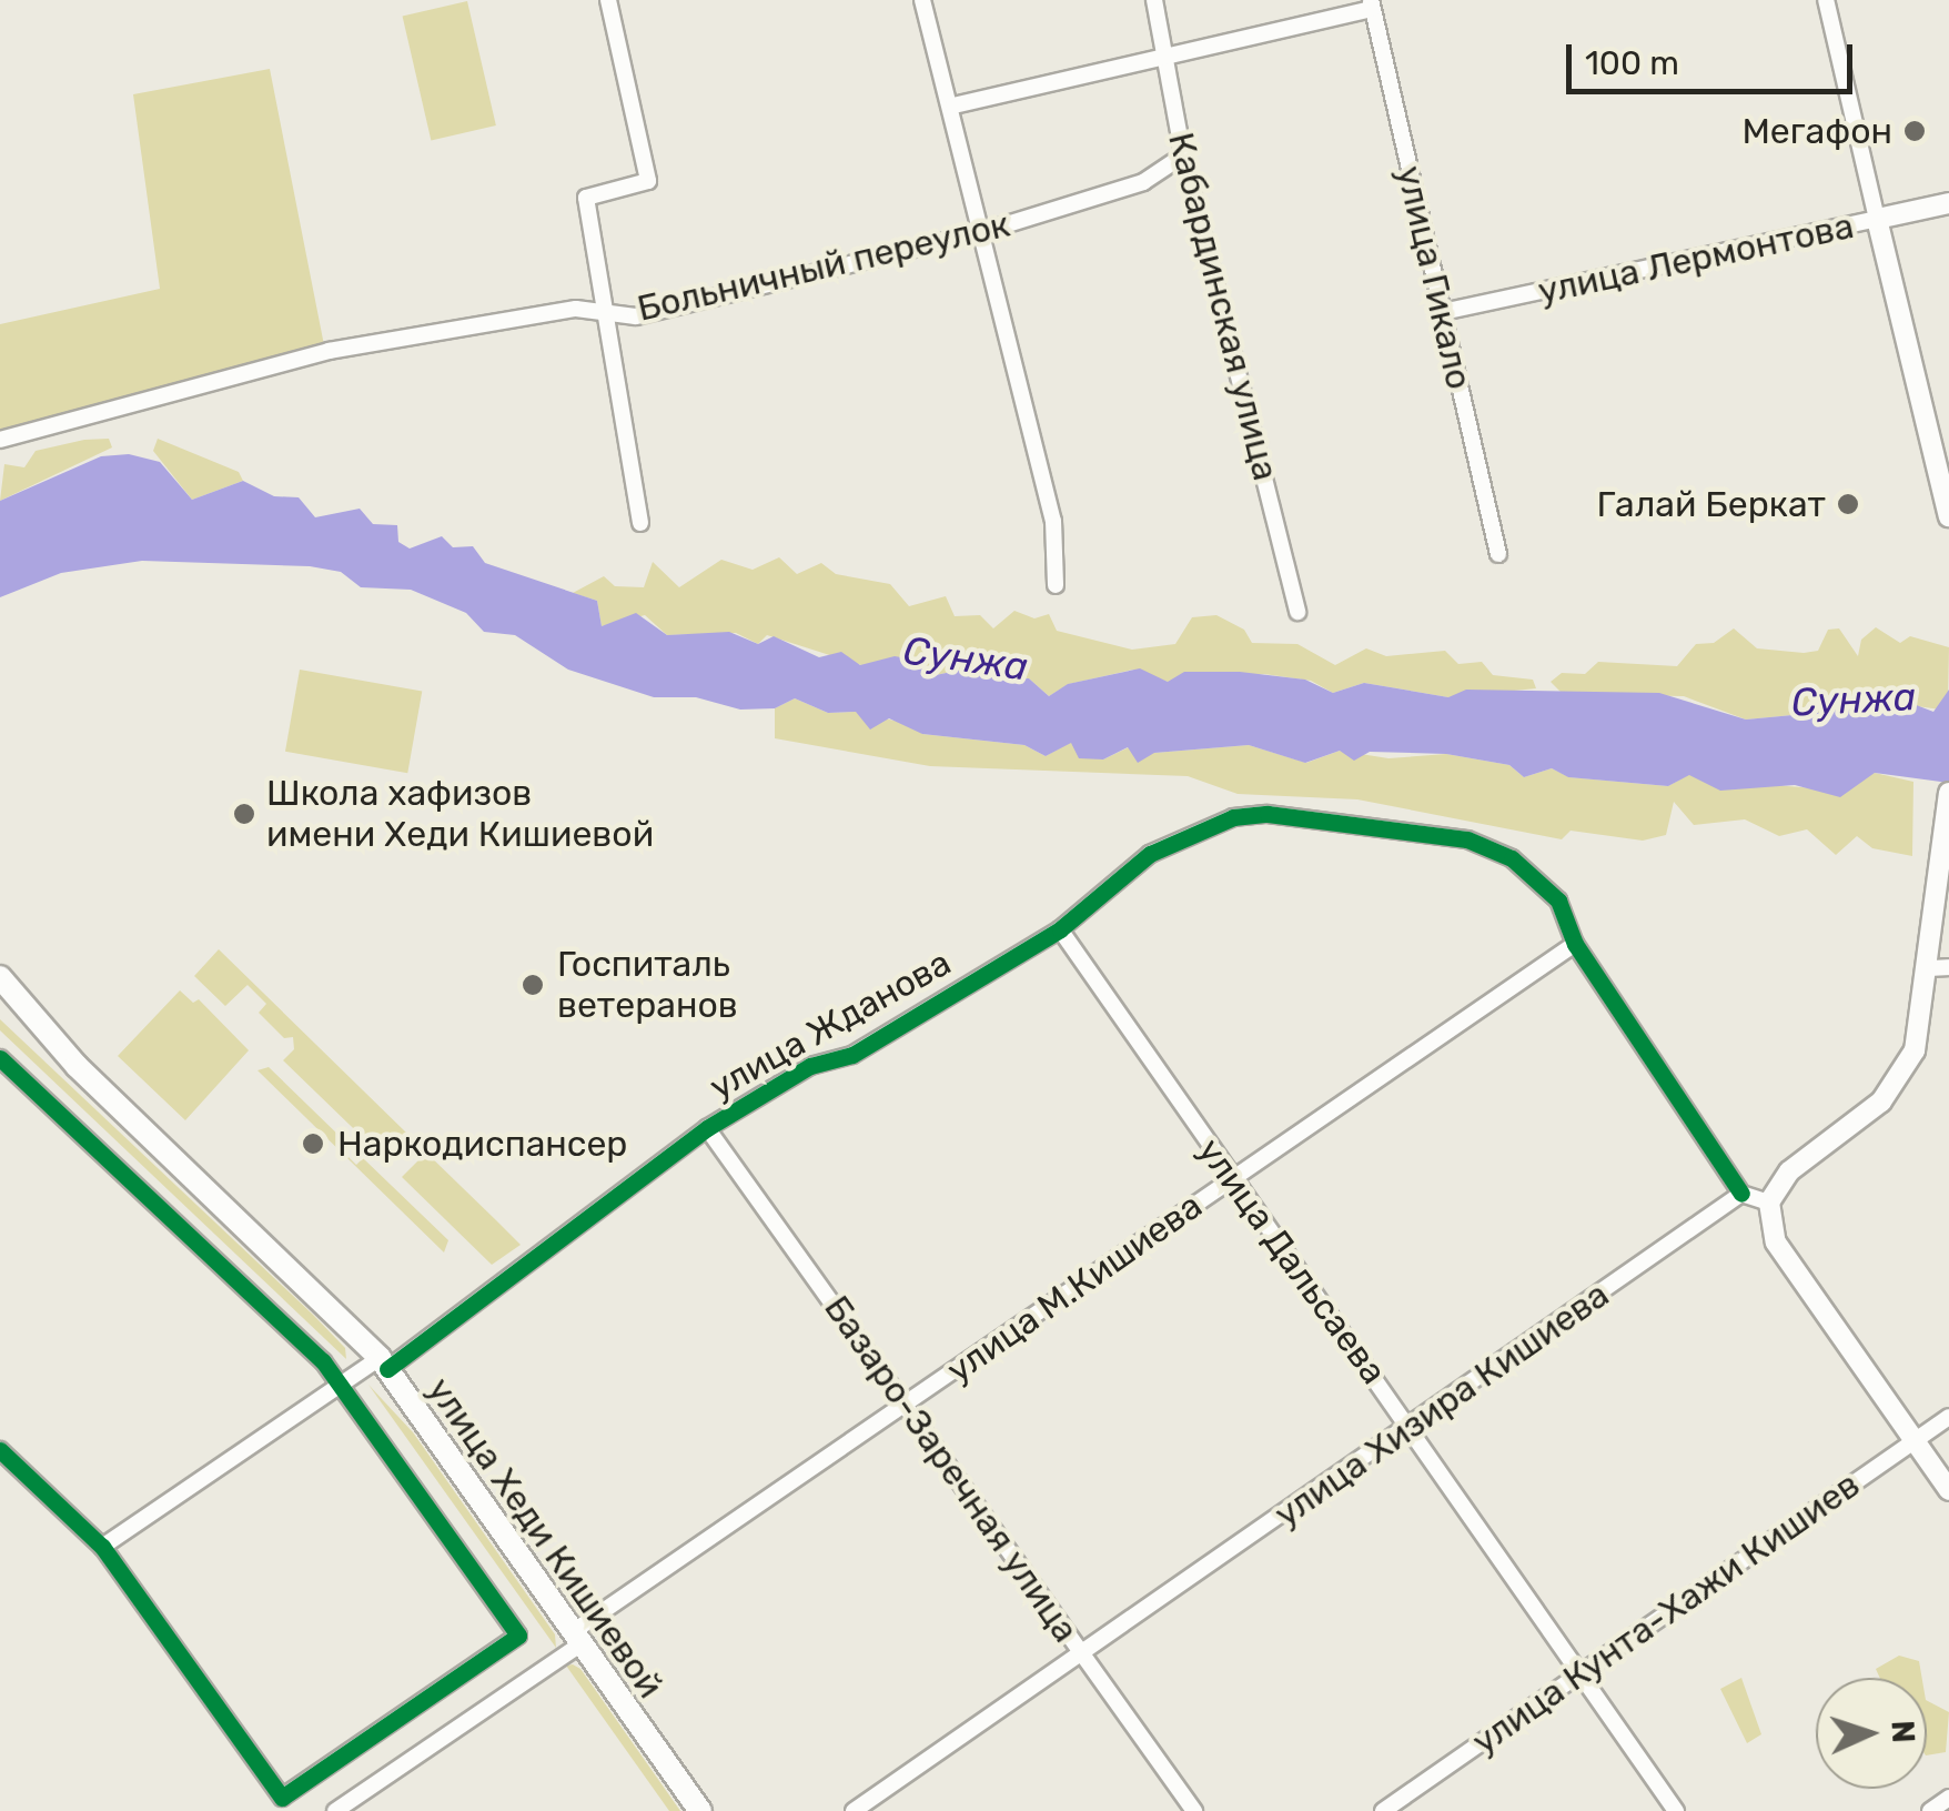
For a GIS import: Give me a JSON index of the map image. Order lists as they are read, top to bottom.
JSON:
{
  "streets": {
    "main road": ["улица Хеди Кишиевой"],
    "street": [
      "улица Лермонтова",
      "Больничный переулок",
      "улица Гикало",
      "Кабардинская улица",
      "улица Жданова",
      "улица Дальсаева",
      "улица М.Кишиева",
      "улица Хизира Кишиева",
      "Базаро-Заречная улица",
      "улица Кунта-Хажи Кишиев"
    ]
  },
  "crossings": [
    ["улица Лермонтова", "улица Гикало"],
    ["Больничный переулок", "Кабардинская улица"],
    ["улица Жданова", "улица Дальсаева"],
    ["улица Жданова", "улица М.Кишиева"],
    ["улица Жданова", "улица Хизира Кишиева"],
    ["улица Жданова", "Базаро-Заречная улица"],
    ["улица Жданова", "улица Хеди Кишиевой"],
    ["улица Дальсаева", "улица М.Кишиева"],
    ["улица Дальсаева", "улица Хизира Кишиева"],
    ["улица Дальсаева", "улица Кунта-Хажи Кишиев"],
    ["улица М.Кишиева", "Базаро-Заречная улица"],
    ["улица М.Кишиева", "улица Хеди Кишиевой"],
    ["улица Хизира Кишиева", "Базаро-Заречная улица"]
  ],
  "water": ["Сунжа"],
  "places": [
    "Мегафон",
    "Галай Беркат",
    "Школа хафизов имени Хеди Кишиевой",
    "Госпиталь ветеранов",
    "Наркодиспансер"
  ],
  "scale_bar": "100 m",
  "north": "right"
}
